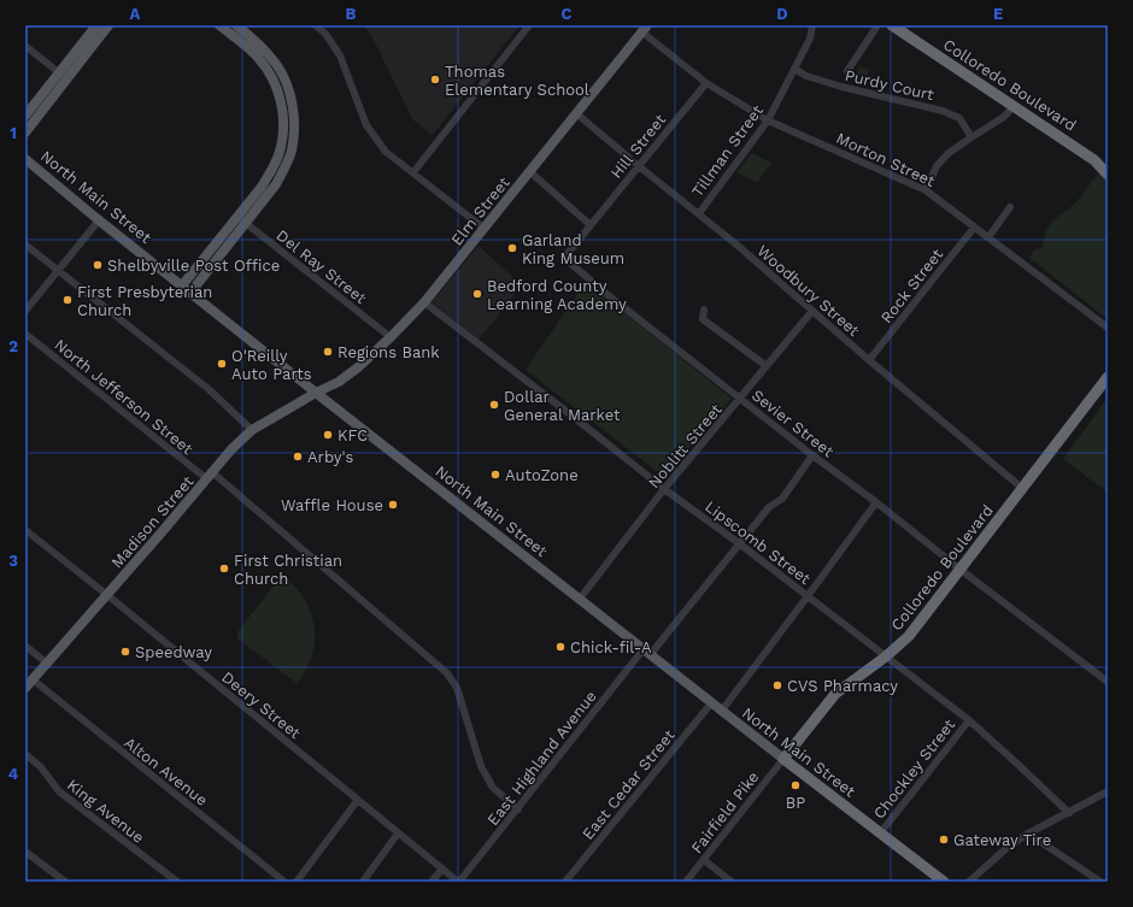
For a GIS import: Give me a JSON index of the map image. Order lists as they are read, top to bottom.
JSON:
{
  "streets": {
    "highway": ["Colloredo Boulevard", "North Main Street"],
    "main road": ["Elm Street", "Madison Street"],
    "street": [
      "Purdy Court",
      "Hill Street",
      "Tillman Street",
      "Morton Street",
      "Del Ray Street",
      "Rock Street",
      "Woodbury Street",
      "North Jefferson Street",
      "Sevier Street",
      "Noblitt Street",
      "Lipscomb Street",
      "Deery Street",
      "East Highland Avenue",
      "Chockley Street",
      "Alton Avenue",
      "East Cedar Street",
      "King Avenue",
      "Fairfield Pike"
    ]
  },
  "crossings": [
    ["Purdy Court", "Tillman Street"],
    ["Colloredo Boulevard", "North Main Street"],
    ["Colloredo Boulevard", "Woodbury Street"],
    ["Colloredo Boulevard", "Sevier Street"],
    ["Colloredo Boulevard", "Lipscomb Street"],
    ["Colloredo Boulevard", "Fairfield Pike"],
    ["Hill Street", "Morton Street"],
    ["Hill Street", "Woodbury Street"],
    ["Hill Street", "Sevier Street"],
    ["Tillman Street", "Morton Street"],
    ["Tillman Street", "Woodbury Street"],
    ["Morton Street", "Elm Street"],
    ["Morton Street", "Rock Street"],
    ["North Main Street", "Elm Street"],
    ["North Main Street", "Noblitt Street"],
    ["North Main Street", "Madison Street"],
    ["North Main Street", "East Highland Avenue"],
    ["North Main Street", "Chockley Street"],
    ["North Main Street", "East Cedar Street"],
    ["North Main Street", "Fairfield Pike"],
    ["Elm Street", "Del Ray Street"],
    ["Elm Street", "Woodbury Street"],
    ["Elm Street", "Madison Street"],
    ["Elm Street", "Lipscomb Street"],
    ["Rock Street", "Woodbury Street"],
    ["Woodbury Street", "Noblitt Street"],
    ["North Jefferson Street", "Madison Street"],
    ["North Jefferson Street", "East Highland Avenue"],
    ["Sevier Street", "Noblitt Street"],
    ["Sevier Street", "East Highland Avenue"],
    ["Noblitt Street", "Lipscomb Street"],
    ["Madison Street", "Deery Street"],
    ["Madison Street", "Alton Avenue"],
    ["Lipscomb Street", "East Highland Avenue"],
    ["Lipscomb Street", "Chockley Street"],
    ["Deery Street", "East Highland Avenue"]
  ],
  "places": [
    "Thomas Elementary School",
    "Garland King Museum",
    "Shelbyville Post Office",
    "Bedford County Learning Academy",
    "First Presbyterian Church",
    "Regions Bank",
    "O'Reilly Auto Parts",
    "Dollar General Market",
    "KFC",
    "Arby's",
    "AutoZone",
    "Waffle House",
    "First Christian Church",
    "Chick-fil-A",
    "Speedway",
    "CVS Pharmacy",
    "BP",
    "Gateway Tire"
  ],
  "grid": {
    "columns": [
      "A",
      "B",
      "C",
      "D",
      "E"
    ],
    "rows": [
      "1",
      "2",
      "3",
      "4"
    ]
  }
}
